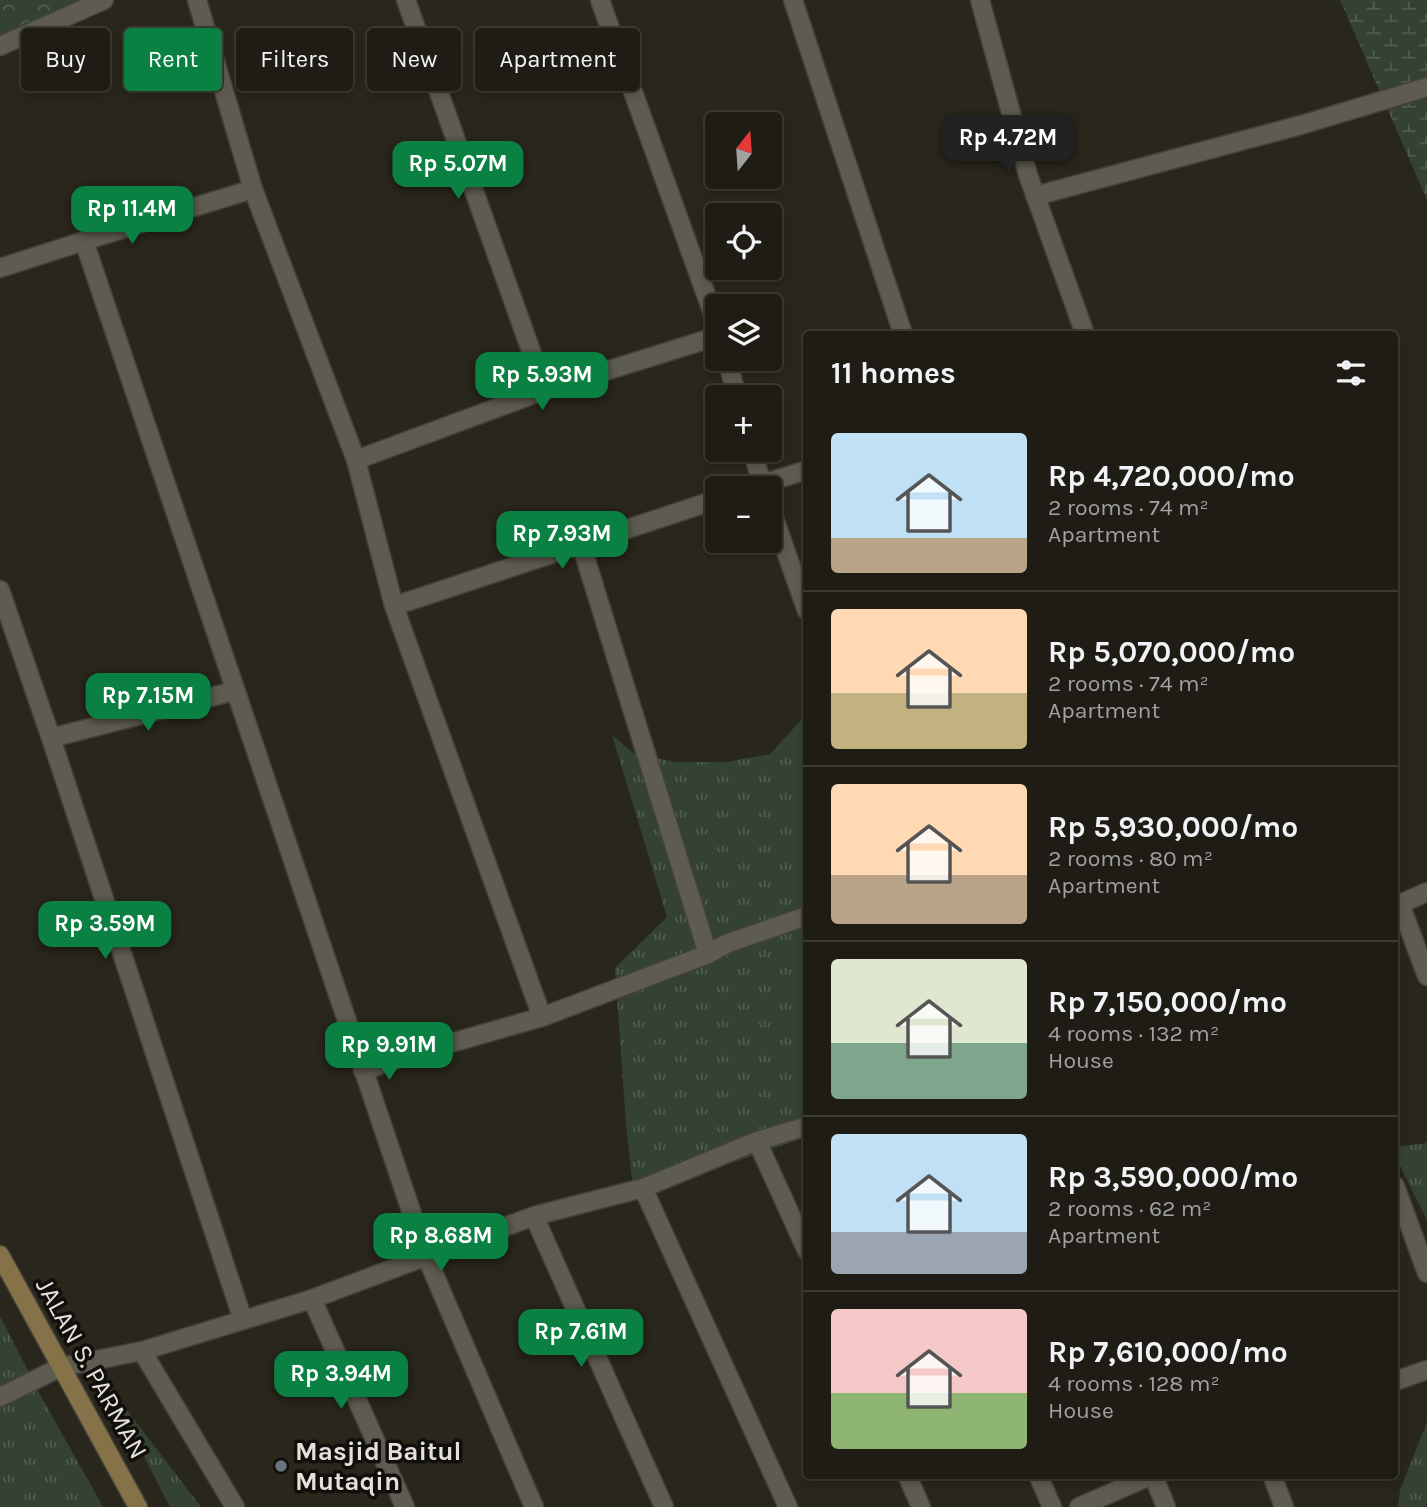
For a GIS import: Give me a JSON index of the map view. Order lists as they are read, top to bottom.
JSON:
{
  "streets": {
    "main road": ["JALAN S. PARMAN"]
  },
  "places": ["Masjid Baitul Mutaqin"],
  "north": "top",
  "page": {
    "chip": [
      "Buy",
      "Rent",
      "Filters",
      "New",
      "Apartment"
    ],
    "map_buttons": ["+", "−"],
    "price": [
      "Rp 4.72M",
      "Rp 5.07M",
      "Rp 11.4M",
      "Rp 5.93M",
      "Rp 7.93M",
      "Rp 7.15M",
      "Rp 3.59M",
      "Rp 9.91M",
      "Rp 8.68M",
      "Rp 7.61M",
      "Rp 3.94M"
    ],
    "heading": "11 homes",
    "list": [
      {
        "name": "Rp 4,720,000/mo",
        "note": "2 rooms · 74 m² · Apartment"
      },
      {
        "name": "Rp 5,070,000/mo",
        "note": "2 rooms · 74 m² · Apartment"
      },
      {
        "name": "Rp 5,930,000/mo",
        "note": "2 rooms · 80 m² · Apartment"
      },
      {
        "name": "Rp 7,150,000/mo",
        "note": "4 rooms · 132 m² · House"
      },
      {
        "name": "Rp 3,590,000/mo",
        "note": "2 rooms · 62 m² · Apartment"
      },
      {
        "name": "Rp 7,610,000/mo",
        "note": "4 rooms · 128 m² · House"
      }
    ]
  }
}
